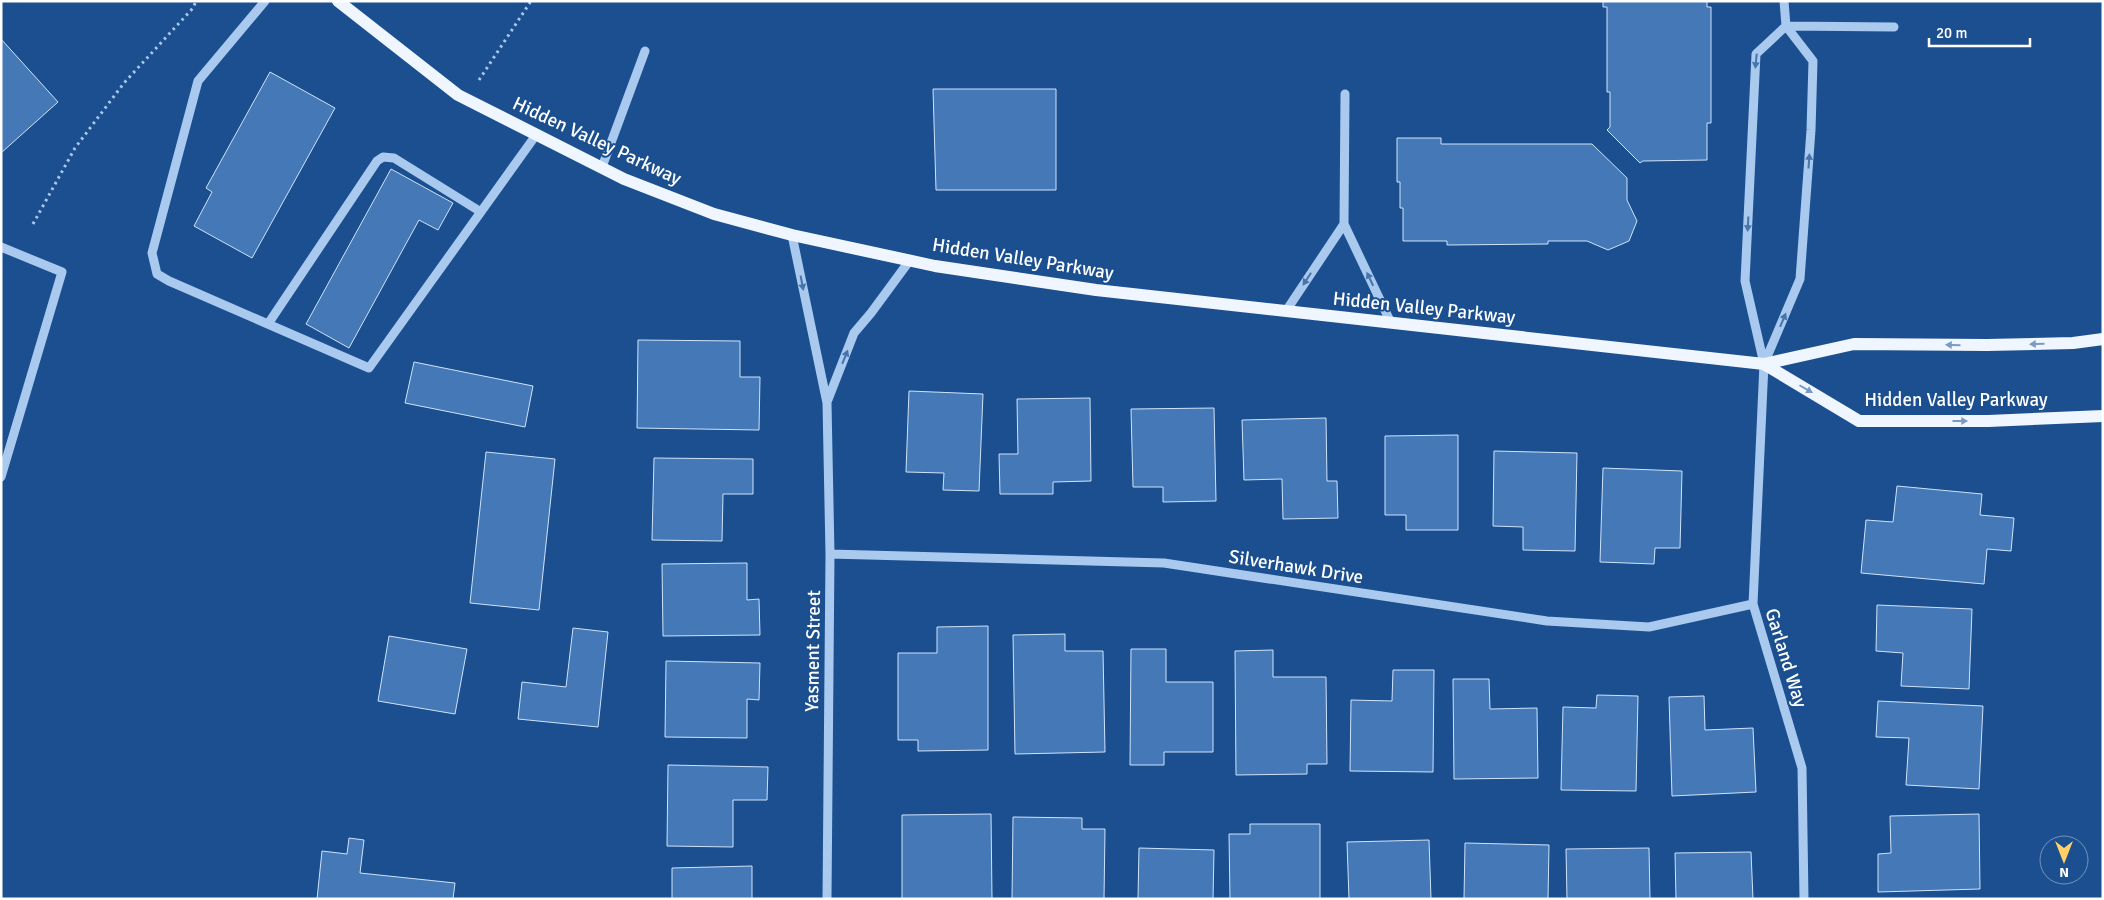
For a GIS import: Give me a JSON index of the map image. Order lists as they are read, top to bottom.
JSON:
{
  "streets": {
    "main road": ["Hidden Valley Parkway"],
    "street": ["Silverhawk Drive", "Yasment Street", "Garland Way"]
  },
  "crossings": [
    ["Hidden Valley Parkway", "Yasment Street"],
    ["Hidden Valley Parkway", "Garland Way"],
    ["Silverhawk Drive", "Yasment Street"],
    ["Silverhawk Drive", "Garland Way"]
  ],
  "scale_bar": "20 m",
  "north": "bottom"
}
